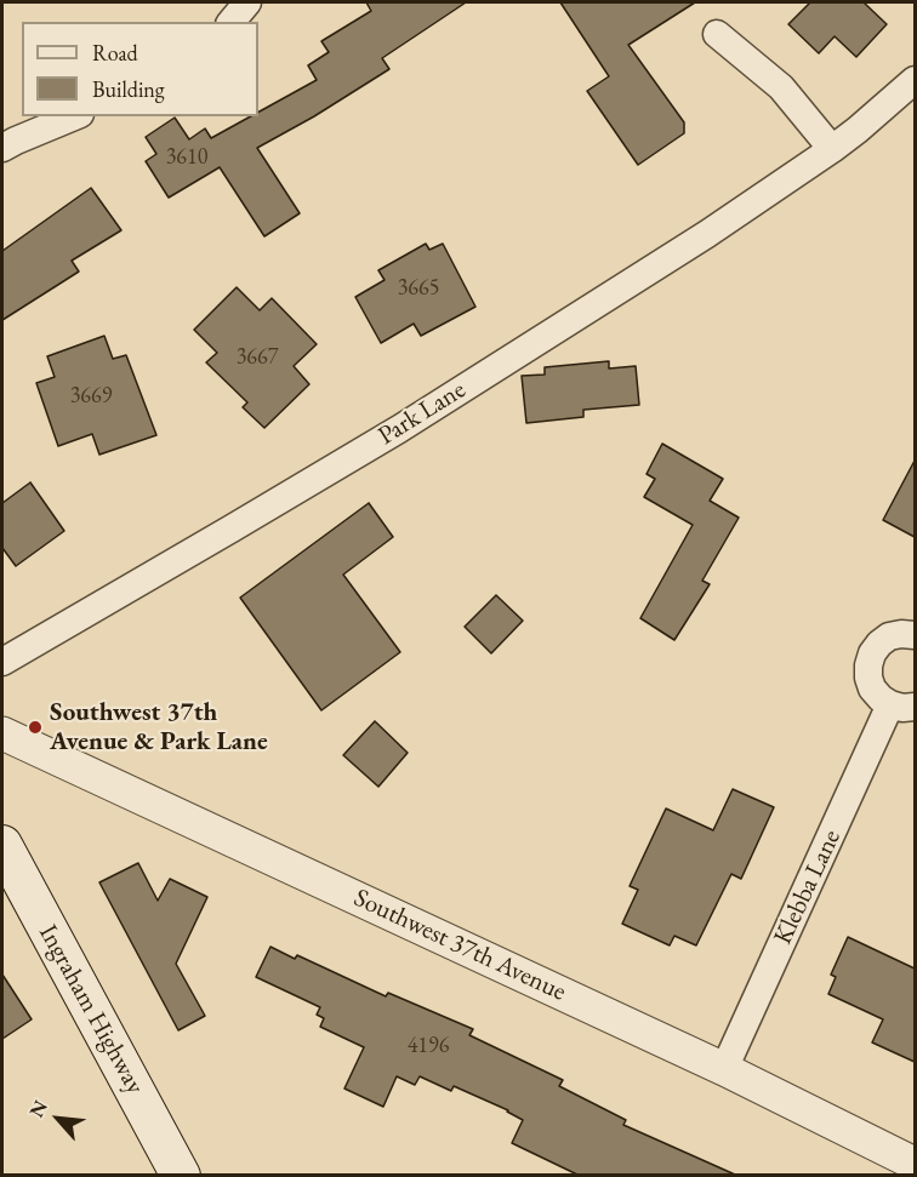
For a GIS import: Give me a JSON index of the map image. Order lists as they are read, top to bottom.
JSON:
{
  "streets": {
    "main road": ["Ingraham Highway"],
    "street": ["Park Lane", "Klebba Lane", "Southwest 37th Avenue"]
  },
  "crossings": [
    ["Klebba Lane", "Southwest 37th Avenue"]
  ],
  "places": ["Southwest 37th Avenue & Park Lane"],
  "house_numbers": [
    "3610",
    "3665",
    "3667",
    "3669",
    "4196"
  ],
  "legend": ["Road", "Building"],
  "north": "top left"
}
